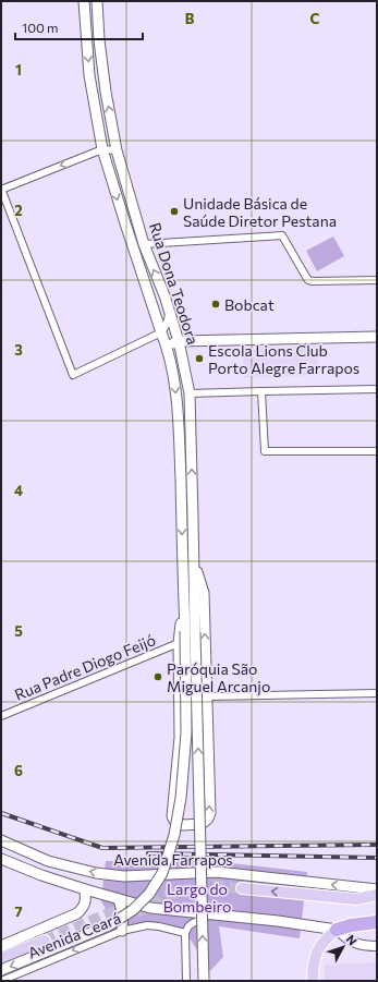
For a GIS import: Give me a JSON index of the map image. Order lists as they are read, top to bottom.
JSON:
{
  "streets": {
    "main road": ["Rua Dona Teodora", "Avenida Farrapos", "Avenida Ceará"],
    "street": ["Rua Padre Diogo Feijó"]
  },
  "parks": ["Largo do Bombeiro"],
  "places": [
    "Unidade Básica de Saúde Diretor Pestana",
    "Bobcat",
    "Escola Lions Club Porto Alegre Farrapos",
    "Paróquia São Miguel Arcanjo"
  ],
  "scale_bar": "100 m",
  "north": "top right",
  "grid": {
    "columns": ["B", "C"],
    "rows": [
      "1",
      "2",
      "3",
      "4",
      "5",
      "6",
      "7"
    ]
  }
}
